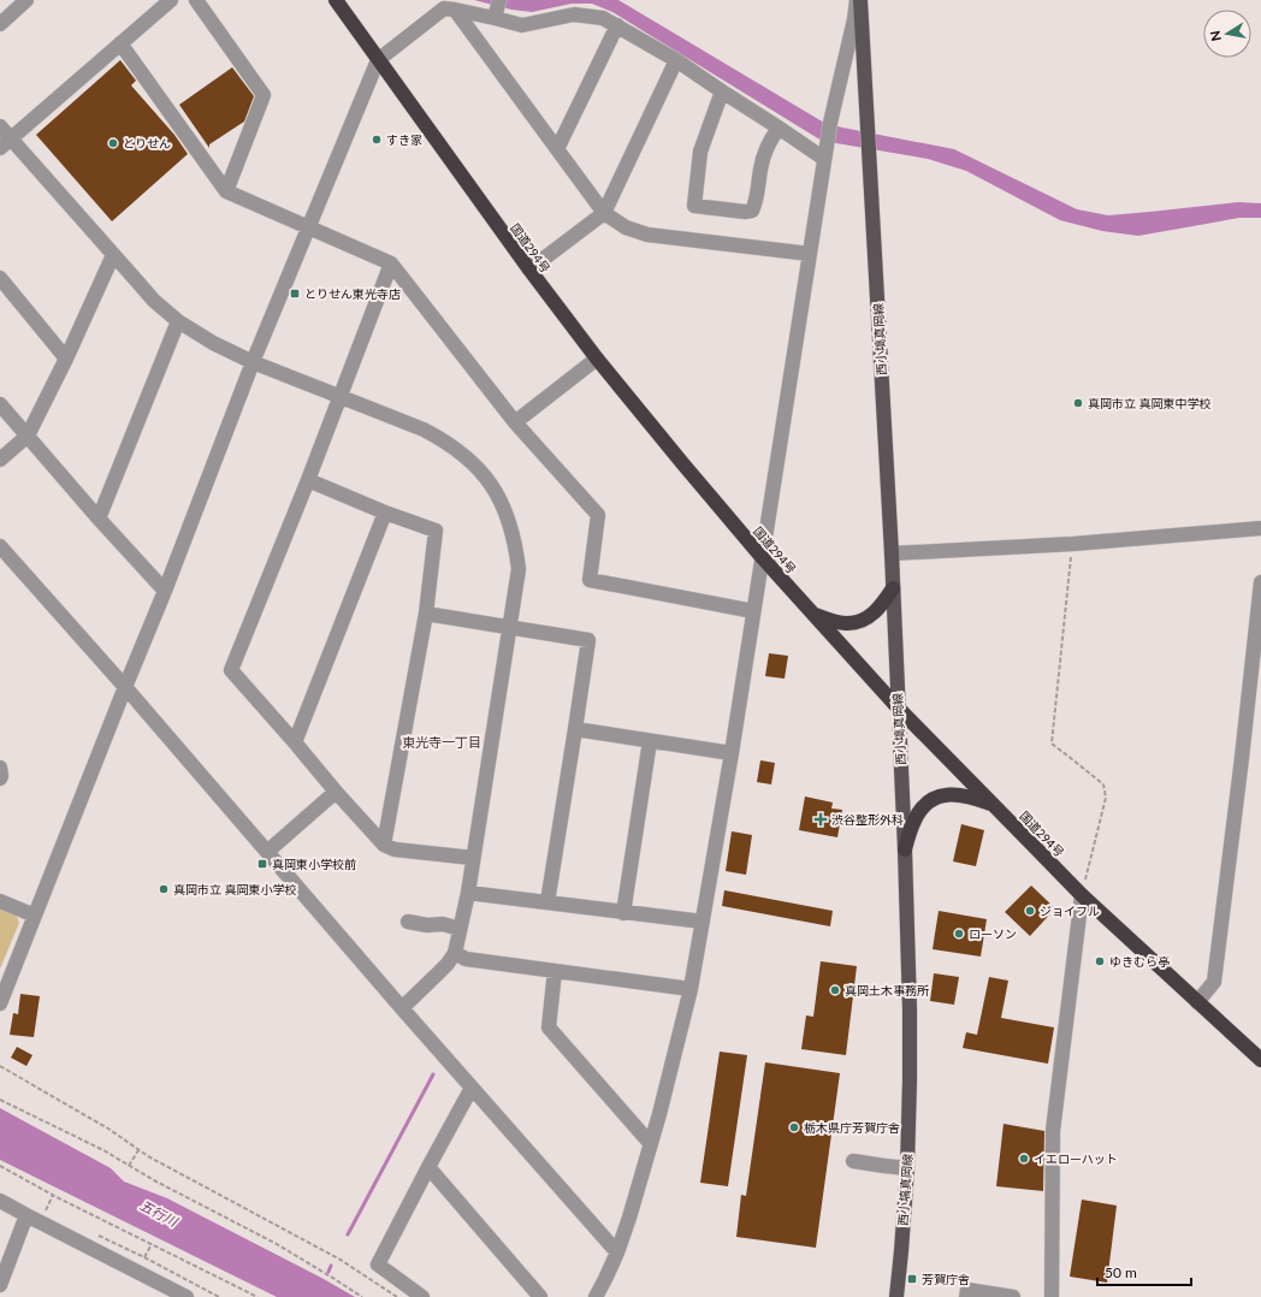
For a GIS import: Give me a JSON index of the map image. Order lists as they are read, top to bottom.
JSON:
{
  "streets": {
    "highway": ["国道294号"],
    "main road": ["西小塙真岡線"]
  },
  "crossings": [
    ["国道294号", "西小塙真岡線"]
  ],
  "districts": ["東光寺一丁目"],
  "water": ["五行川"],
  "places": {
    "other": [
      "すき家",
      "とりせん",
      "真岡市立 真岡東中学校",
      "真岡市立 真岡東小学校",
      "ジョイフル",
      "ローソン",
      "ゆきむら亭",
      "真岡土木事務所",
      "栃木県庁芳賀庁舎",
      "イエローハット"
    ],
    "transit": ["とりせん東光寺店", "真岡東小学校前", "芳賀庁舎"],
    "health": ["渋谷整形外科"]
  },
  "scale_bar": "50 m",
  "north": "left"
}
